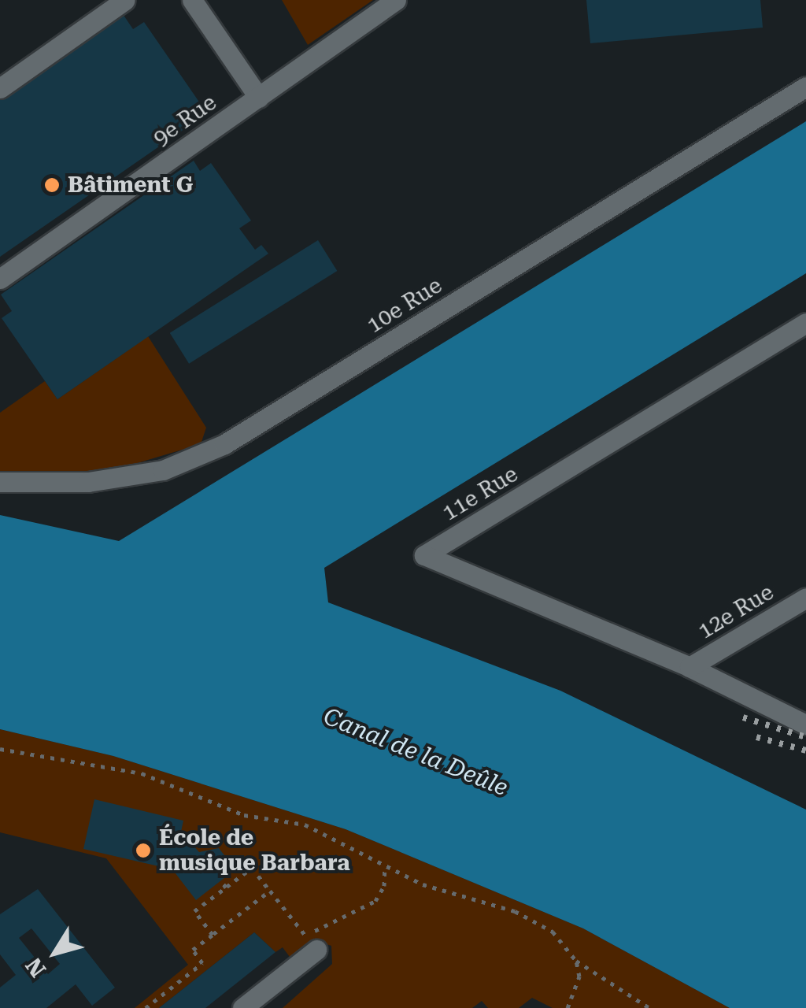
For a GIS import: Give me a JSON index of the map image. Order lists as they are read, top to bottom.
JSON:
{
  "streets": {
    "street": [
      "9e Rue",
      "10e Rue",
      "11e Rue",
      "12e Rue"
    ]
  },
  "crossings": [
    ["11e Rue", "12e Rue"]
  ],
  "water": ["Canal de la Deûle"],
  "places": ["Bâtiment G", "École de musique Barbara"],
  "north": "bottom left"
}
